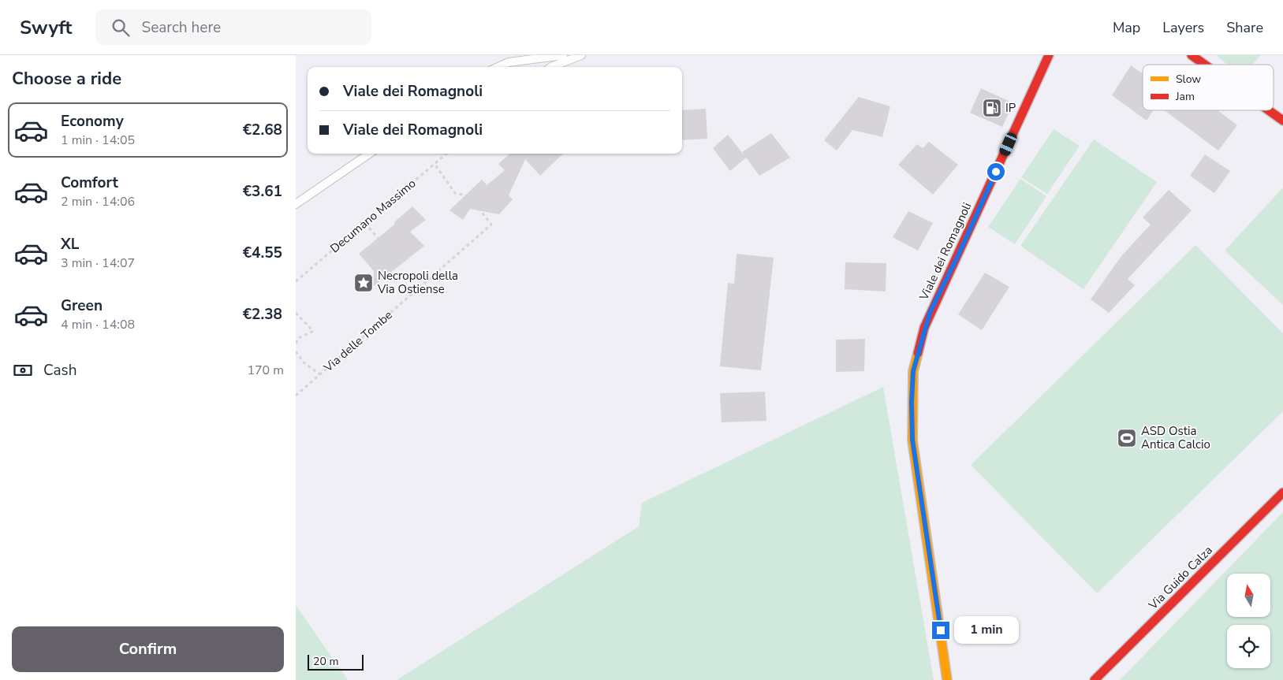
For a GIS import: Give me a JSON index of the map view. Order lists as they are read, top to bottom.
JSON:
{
  "streets": {
    "main road": ["Viale dei Romagnoli", "Via Guido Calza"],
    "path": ["Decumano Massimo", "Via delle Tombe"]
  },
  "crossings": [
    ["Decumano Massimo", "Via delle Tombe"]
  ],
  "places": {
    "fuel station": ["IP"],
    "place": ["Necropoli della Via Ostiense"],
    "sports": ["ASD Ostia Antica Calcio"]
  },
  "legend": ["Slow", "Jam"],
  "scale_bar": "20 m",
  "north": "top",
  "page": {
    "header": "Swyft",
    "search": "Search here",
    "nav": ["Map", "Layers", "Share"],
    "heading": "Choose a ride",
    "banner": ["Viale dei Romagnoli", "Viale dei Romagnoli"],
    "list": [
      {
        "name": "Economy",
        "note": "1 min · 14:05",
        "value": "€2.68"
      },
      {
        "name": "Comfort",
        "note": "2 min · 14:06",
        "value": "€3.61"
      },
      {
        "name": "XL",
        "note": "3 min · 14:07",
        "value": "€4.55"
      },
      {
        "name": "Green",
        "note": "4 min · 14:08",
        "value": "€2.38"
      }
    ],
    "pay": ["Cash", "170 m"],
    "bubble": "1 min",
    "buttons": "Confirm",
    "scale": "20 m"
  }
}
